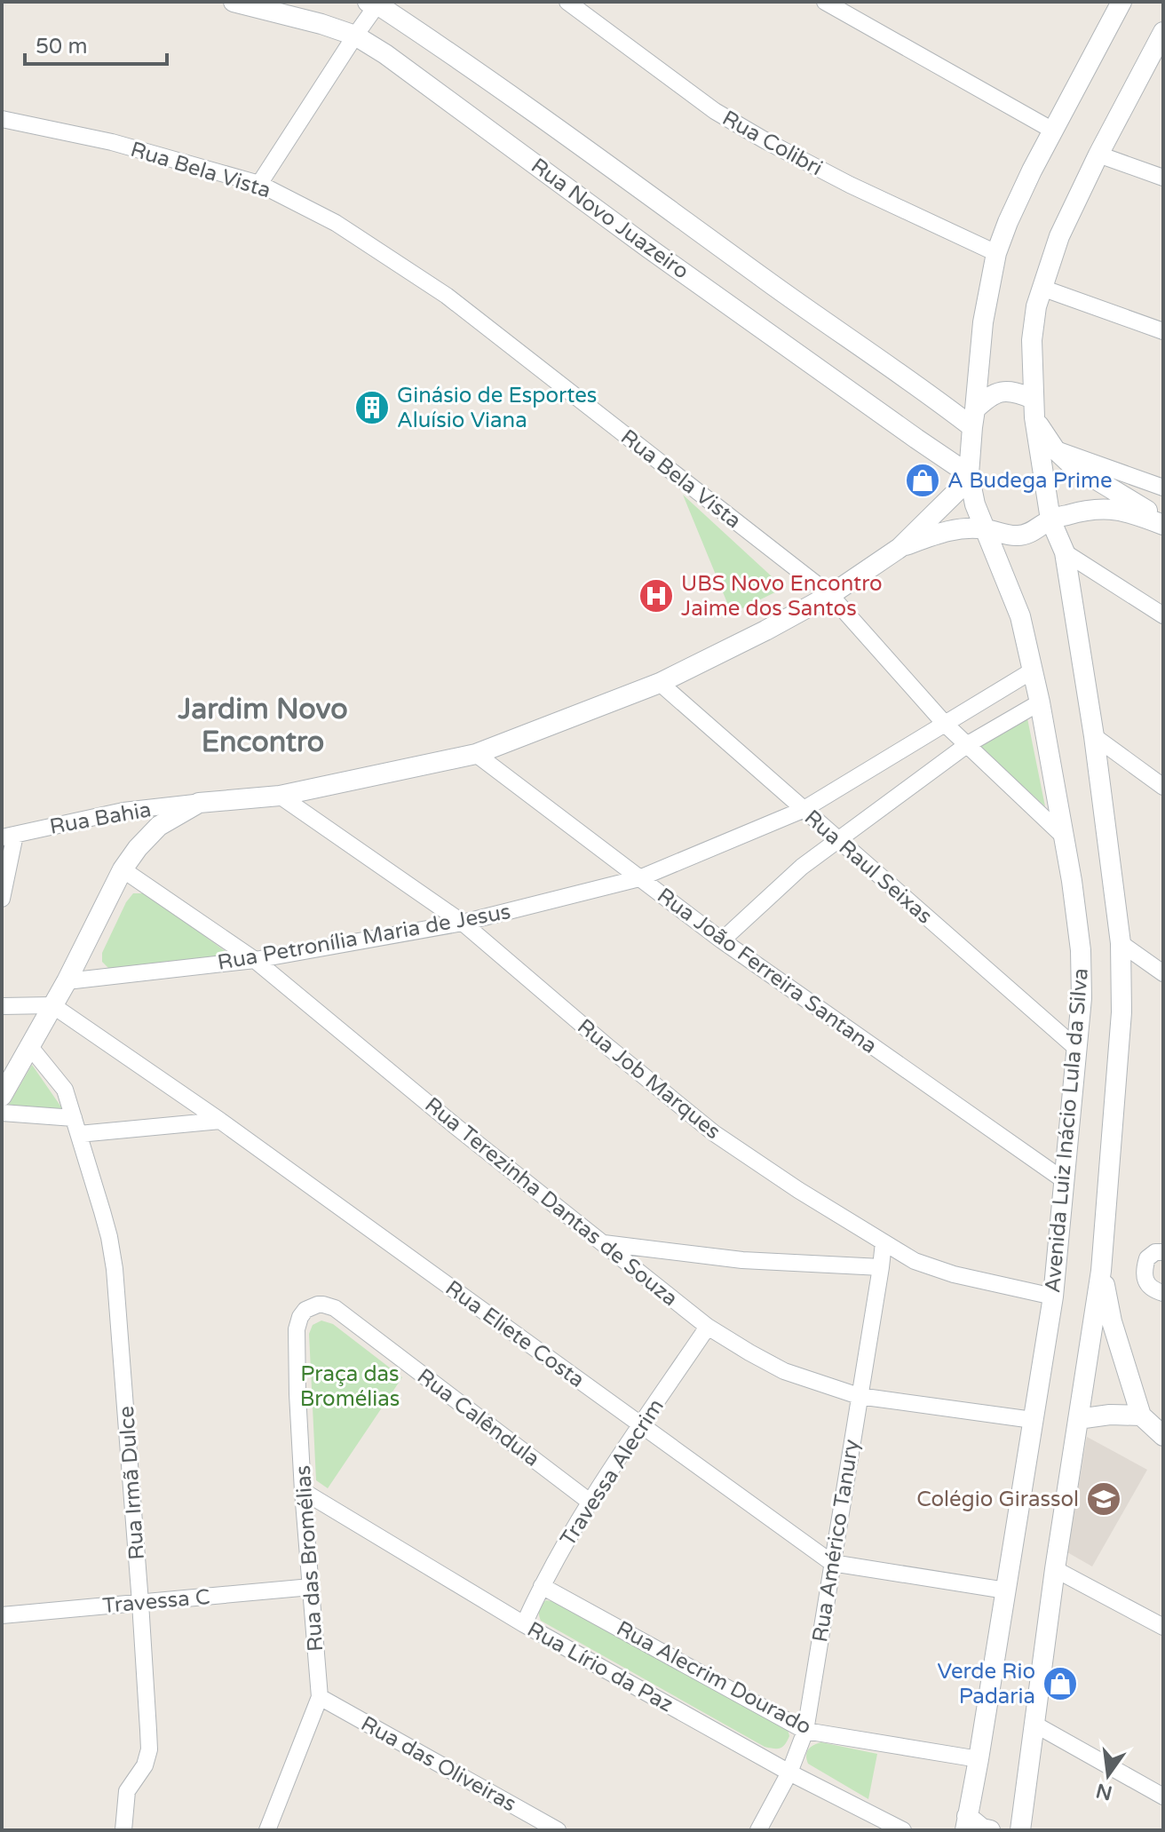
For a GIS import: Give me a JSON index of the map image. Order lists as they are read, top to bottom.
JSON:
{
  "streets": {
    "street": [
      "Rua Colibri",
      "Rua Bela Vista",
      "Rua Novo Juazeiro",
      "Rua Bahia",
      "Rua Raul Seixas",
      "Rua Petronília Maria de Jesus",
      "Rua João Ferreira Santana",
      "Rua Job Marques",
      "Avenida Luiz Inácio Lula da Silva",
      "Rua Terezinha Dantas de Souza",
      "Rua Eliete Costa",
      "Rua Calêndula",
      "Travessa Alecrim",
      "Rua Irmã Dulce",
      "Rua Américo Tanury",
      "Rua das Bromélias",
      "Travessa C",
      "Rua Lírio da Paz",
      "Rua Alecrim Dourado",
      "Rua das Oliveiras"
    ]
  },
  "crossings": [
    ["Rua Colibri", "Avenida Luiz Inácio Lula da Silva"],
    ["Rua Bela Vista", "Rua Petronília Maria de Jesus"],
    ["Rua Bela Vista", "Avenida Luiz Inácio Lula da Silva"],
    ["Rua Novo Juazeiro", "Avenida Luiz Inácio Lula da Silva"],
    ["Rua Raul Seixas", "Rua Petronília Maria de Jesus"],
    ["Rua Raul Seixas", "Avenida Luiz Inácio Lula da Silva"],
    ["Rua Petronília Maria de Jesus", "Rua João Ferreira Santana"],
    ["Rua Petronília Maria de Jesus", "Rua Job Marques"],
    ["Rua Petronília Maria de Jesus", "Avenida Luiz Inácio Lula da Silva"],
    ["Rua Petronília Maria de Jesus", "Rua Terezinha Dantas de Souza"],
    ["Rua João Ferreira Santana", "Avenida Luiz Inácio Lula da Silva"],
    ["Rua Job Marques", "Avenida Luiz Inácio Lula da Silva"],
    ["Rua Job Marques", "Rua Américo Tanury"],
    ["Avenida Luiz Inácio Lula da Silva", "Rua Terezinha Dantas de Souza"],
    ["Avenida Luiz Inácio Lula da Silva", "Rua Eliete Costa"],
    ["Avenida Luiz Inácio Lula da Silva", "Rua Alecrim Dourado"],
    ["Rua Terezinha Dantas de Souza", "Travessa Alecrim"],
    ["Rua Terezinha Dantas de Souza", "Rua Américo Tanury"],
    ["Rua Eliete Costa", "Travessa Alecrim"],
    ["Rua Eliete Costa", "Rua Américo Tanury"],
    ["Rua Calêndula", "Travessa Alecrim"],
    ["Rua Calêndula", "Rua das Bromélias"],
    ["Travessa Alecrim", "Rua Lírio da Paz"],
    ["Travessa Alecrim", "Rua Alecrim Dourado"],
    ["Rua Irmã Dulce", "Travessa C"],
    ["Rua Américo Tanury", "Rua Lírio da Paz"],
    ["Rua Américo Tanury", "Rua Alecrim Dourado"],
    ["Rua das Bromélias", "Travessa C"],
    ["Rua das Bromélias", "Rua Lírio da Paz"],
    ["Rua das Bromélias", "Rua das Oliveiras"]
  ],
  "districts": ["Jardim Novo Encontro"],
  "parks": ["Praça das Bromélias"],
  "places": {
    "building": ["Ginásio de Esportes Aluísio Viana"],
    "shop": ["A Budega Prime", "Verde Rio Padaria"],
    "hospital": ["UBS Novo Encontro Jaime dos Santos"],
    "school or university": ["Colégio Girassol"]
  },
  "scale_bar": "50 m",
  "north": "bottom"
}
